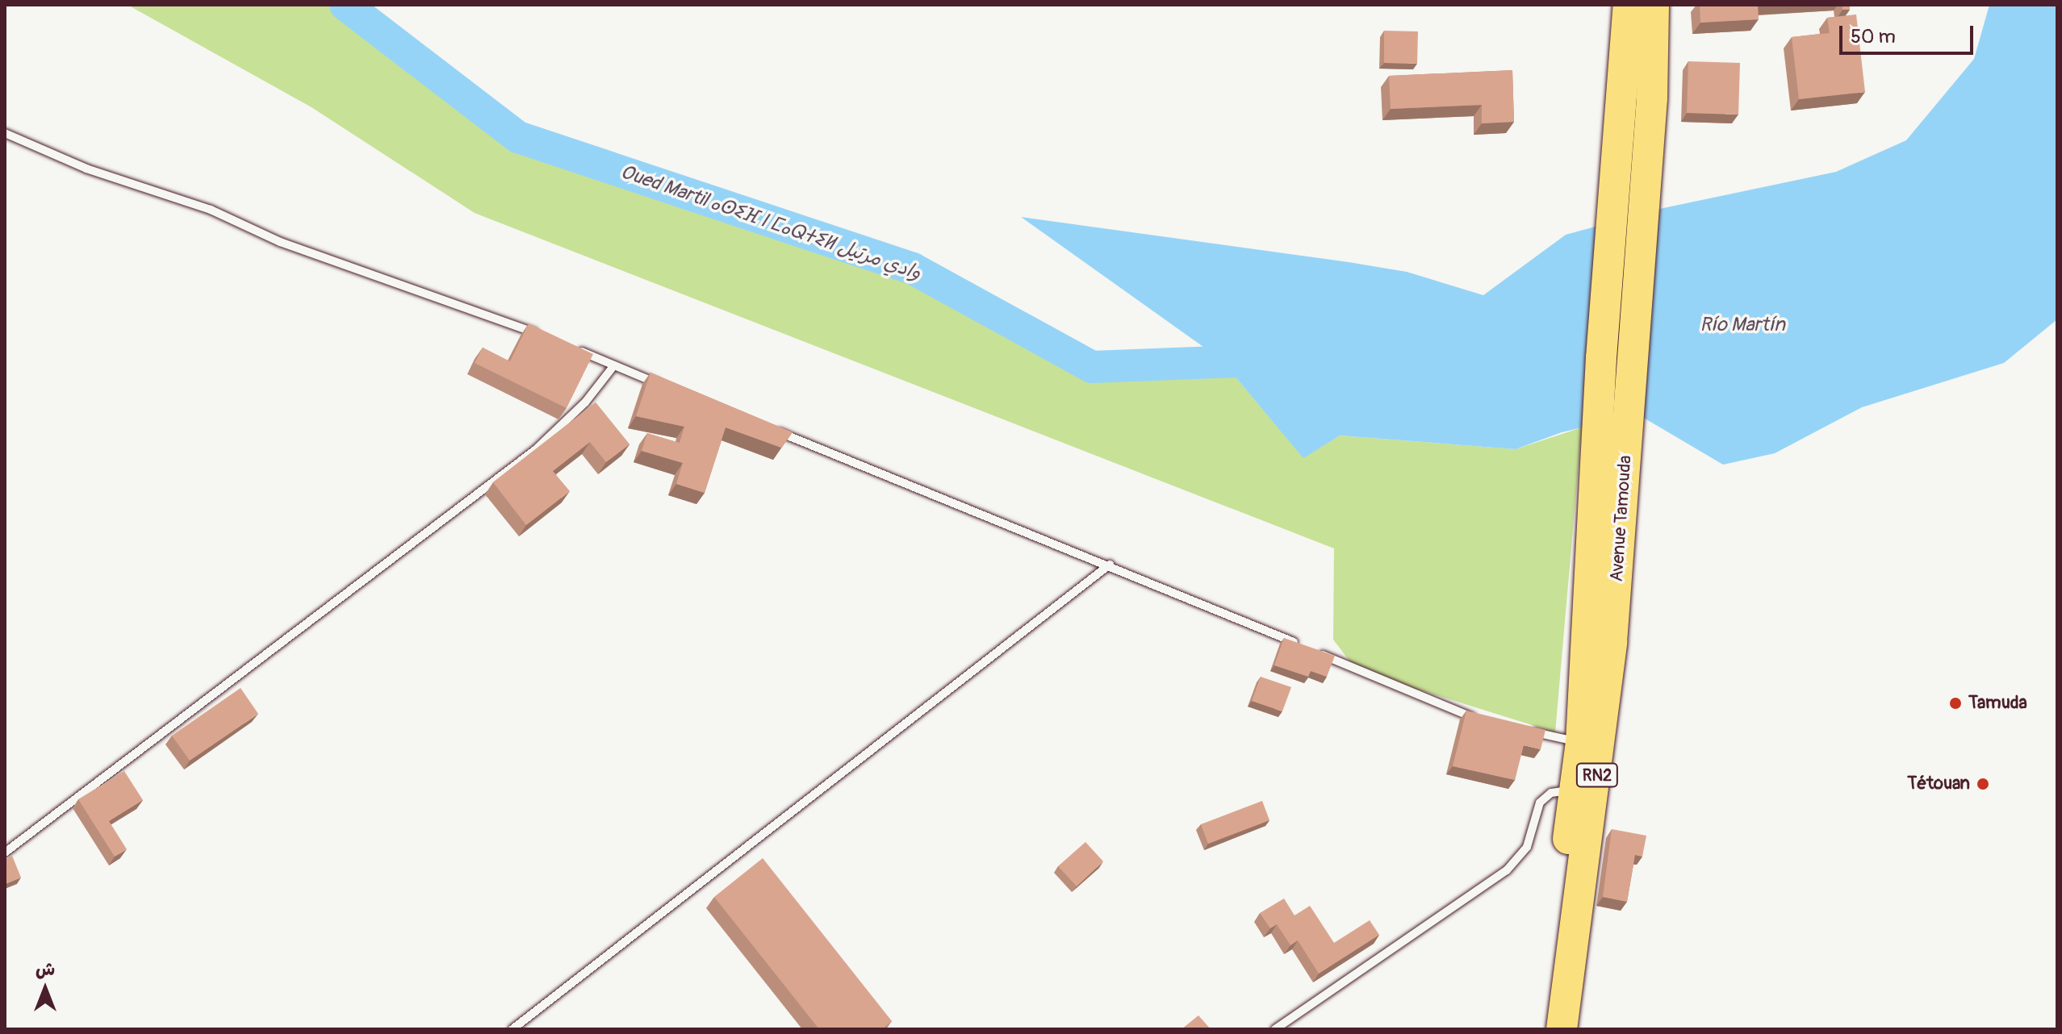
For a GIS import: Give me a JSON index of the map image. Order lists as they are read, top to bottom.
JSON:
{
  "streets": {
    "highway": ["Avenue Tamouda", "RN2"]
  },
  "water": ["Oued Martil ⴰⵙⵉⴼ ⵏ ⵎⴰⵕⵜⵉⵍ وادي مرتيل", "Río Martín"],
  "places": ["Tamuda", "Tétouan"],
  "scale_bar": "50 m",
  "north": "top"
}
